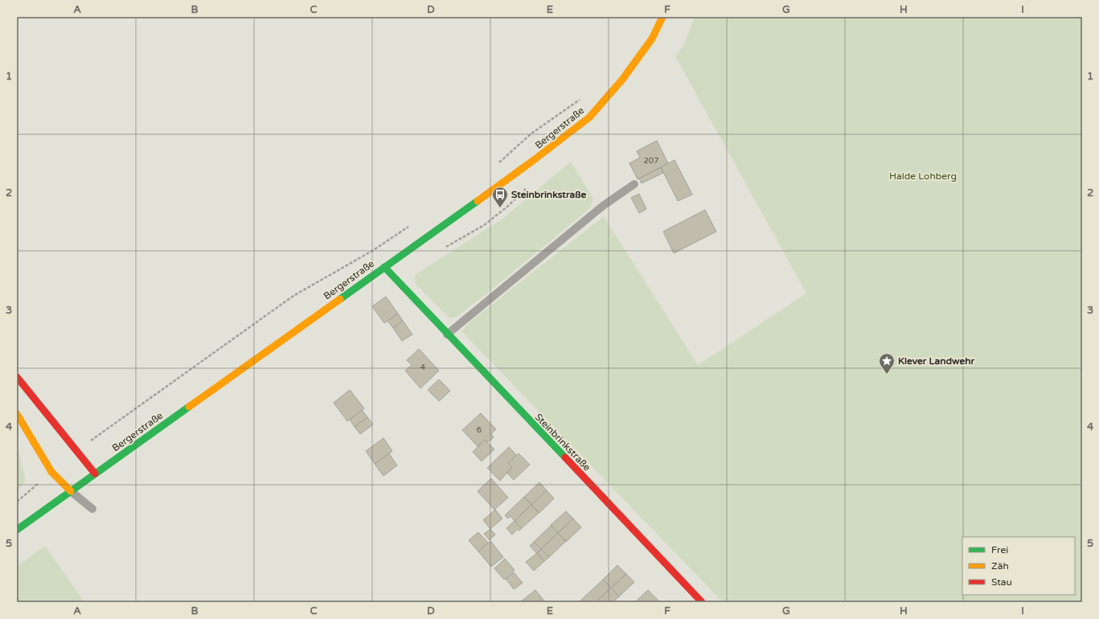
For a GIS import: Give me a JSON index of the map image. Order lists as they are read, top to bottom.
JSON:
{
  "streets": {
    "main road": ["Bergerstraße", "Steinbrinkstraße"]
  },
  "crossings": [
    ["Bergerstraße", "Steinbrinkstraße"]
  ],
  "parks": ["Halde Lohberg"],
  "places": {
    "bus stop": ["Steinbrinkstraße"],
    "place": ["Klever Landwehr"]
  },
  "house_numbers": ["207", "4", "6"],
  "legend": ["Frei", "Zäh", "Stau"],
  "grid": {
    "columns": [
      "A",
      "B",
      "C",
      "D",
      "E",
      "F",
      "G",
      "H",
      "I"
    ],
    "rows": [
      "1",
      "2",
      "3",
      "4",
      "5"
    ]
  }
}
